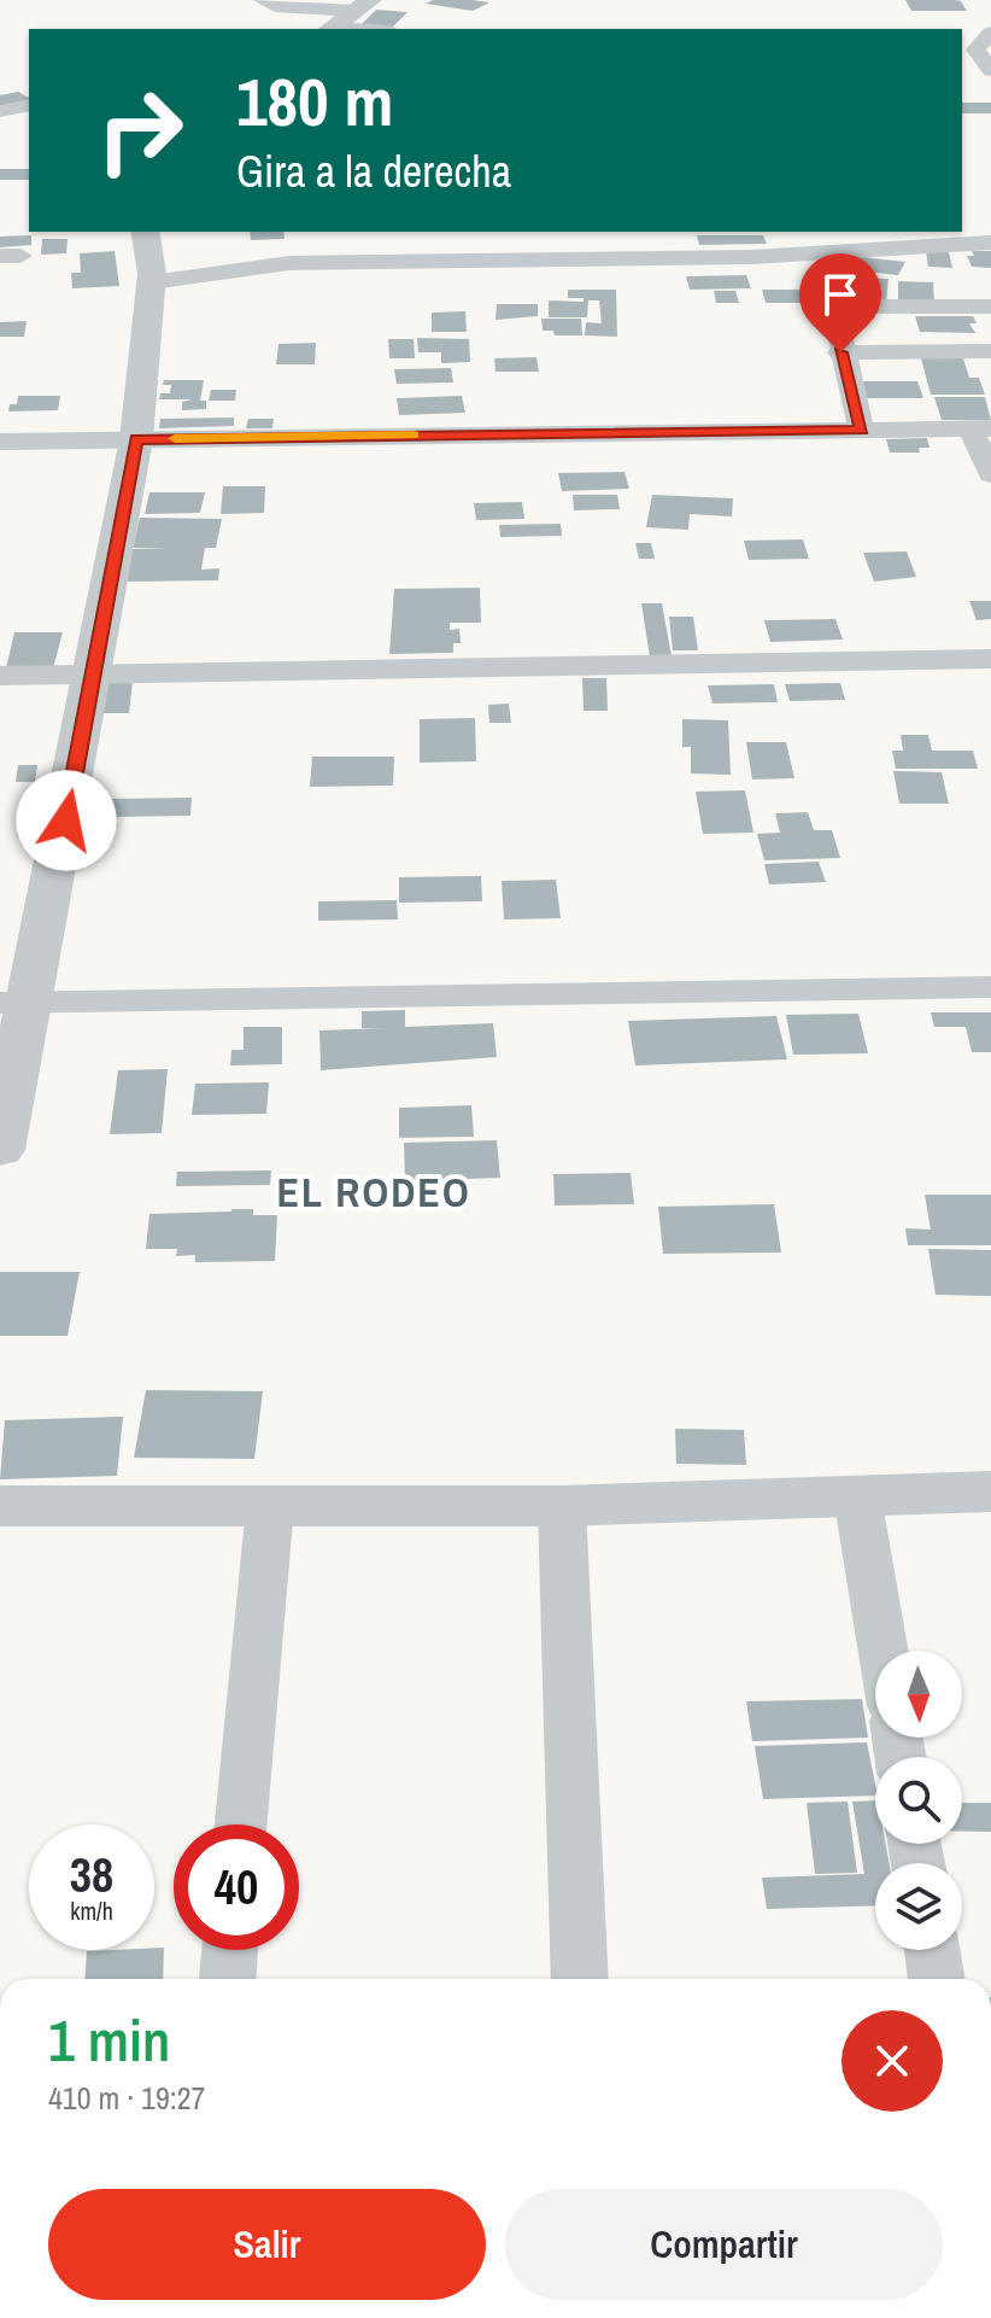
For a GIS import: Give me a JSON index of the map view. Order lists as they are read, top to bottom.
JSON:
{
  "districts": ["EL RODEO"],
  "north": "bottom",
  "page": {
    "turn": ["180 m", "Gira a la derecha"],
    "speed": "38 km/h",
    "limit": "40",
    "heading": ["1 min", "410 m · 19:27"],
    "buttons": ["Salir", "Compartir"]
  }
}
